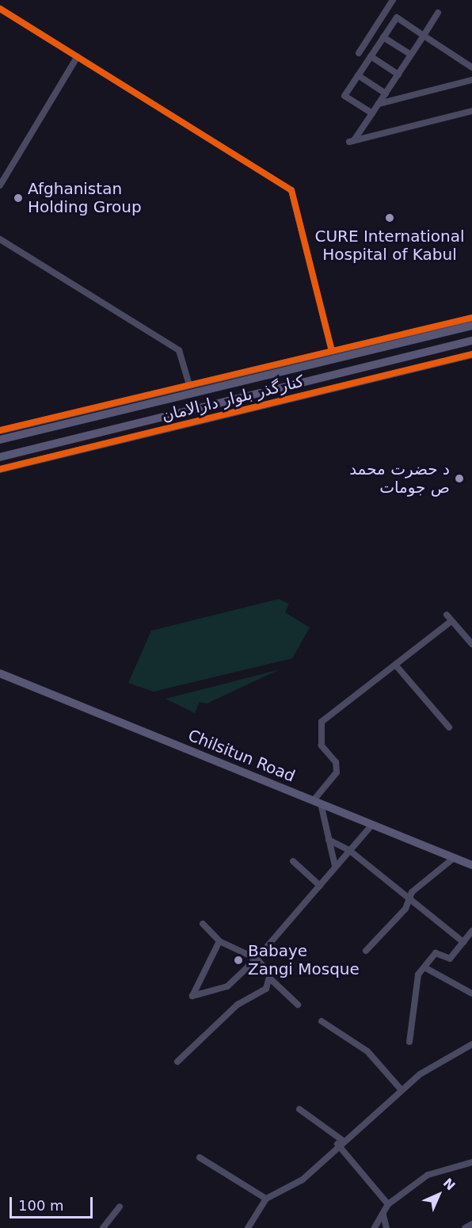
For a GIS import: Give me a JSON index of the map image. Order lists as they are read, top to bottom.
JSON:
{
  "streets": {
    "main road": ["Chilsitun Road"],
    "street": ["کنارگذر بلوار دارالامان"]
  },
  "places": [
    "Afghanistan Holding Group",
    "CURE International Hospital of Kabul",
    "د حضرت محمد ص جومات",
    "Babaye Zangi Mosque"
  ],
  "scale_bar": "100 m",
  "north": "top right"
}
